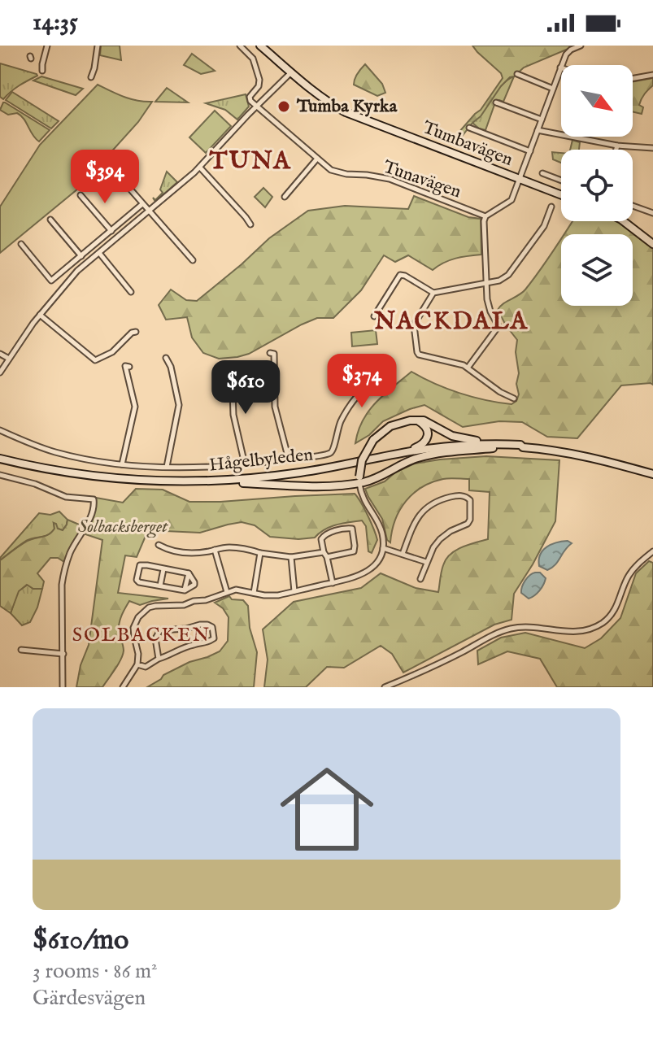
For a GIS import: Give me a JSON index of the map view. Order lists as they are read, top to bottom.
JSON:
{
  "streets": {
    "main road": ["Tumbavägen", "Hågelbyleden"],
    "street": ["Tunavägen"]
  },
  "districts": ["TUNA", "NACKDALA", "SOLBACKEN"],
  "parks": ["Solbacksberget"],
  "places": ["Tumba Kyrka"],
  "north": "bottom right",
  "page": {
    "status": "14:35",
    "price": ["$394", "$374", "$610"],
    "list": [
      {
        "name": "$610/mo",
        "note": "3 rooms · 86 m² · Gärdesvägen"
      }
    ]
  }
}
